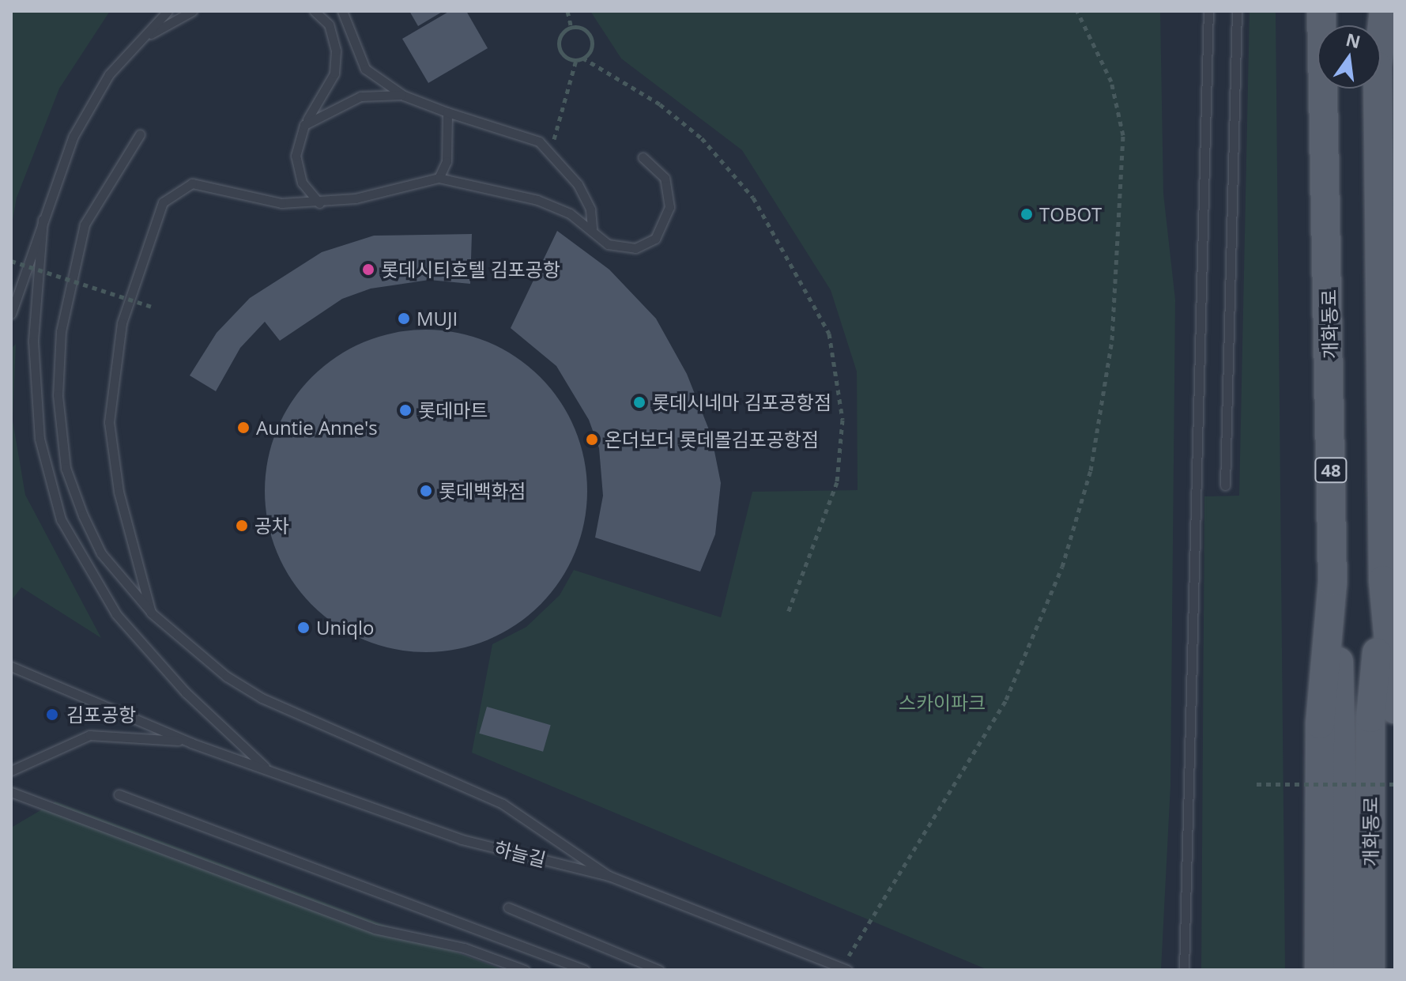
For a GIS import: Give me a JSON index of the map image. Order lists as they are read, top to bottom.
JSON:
{
  "streets": {
    "main road": ["개화동로", "48"],
    "lane": ["하늘길"]
  },
  "parks": ["스카이파크"],
  "places": [
    "TOBOT",
    "롯데시티호텔 김포공항",
    "MUJI",
    "롯데시네마 김포공항점",
    "롯데마트",
    "Auntie Anne's",
    "온더보더 롯데몰김포공항점",
    "롯데백화점",
    "공차",
    "Uniqlo",
    "김포공항"
  ],
  "north": "top"
}
